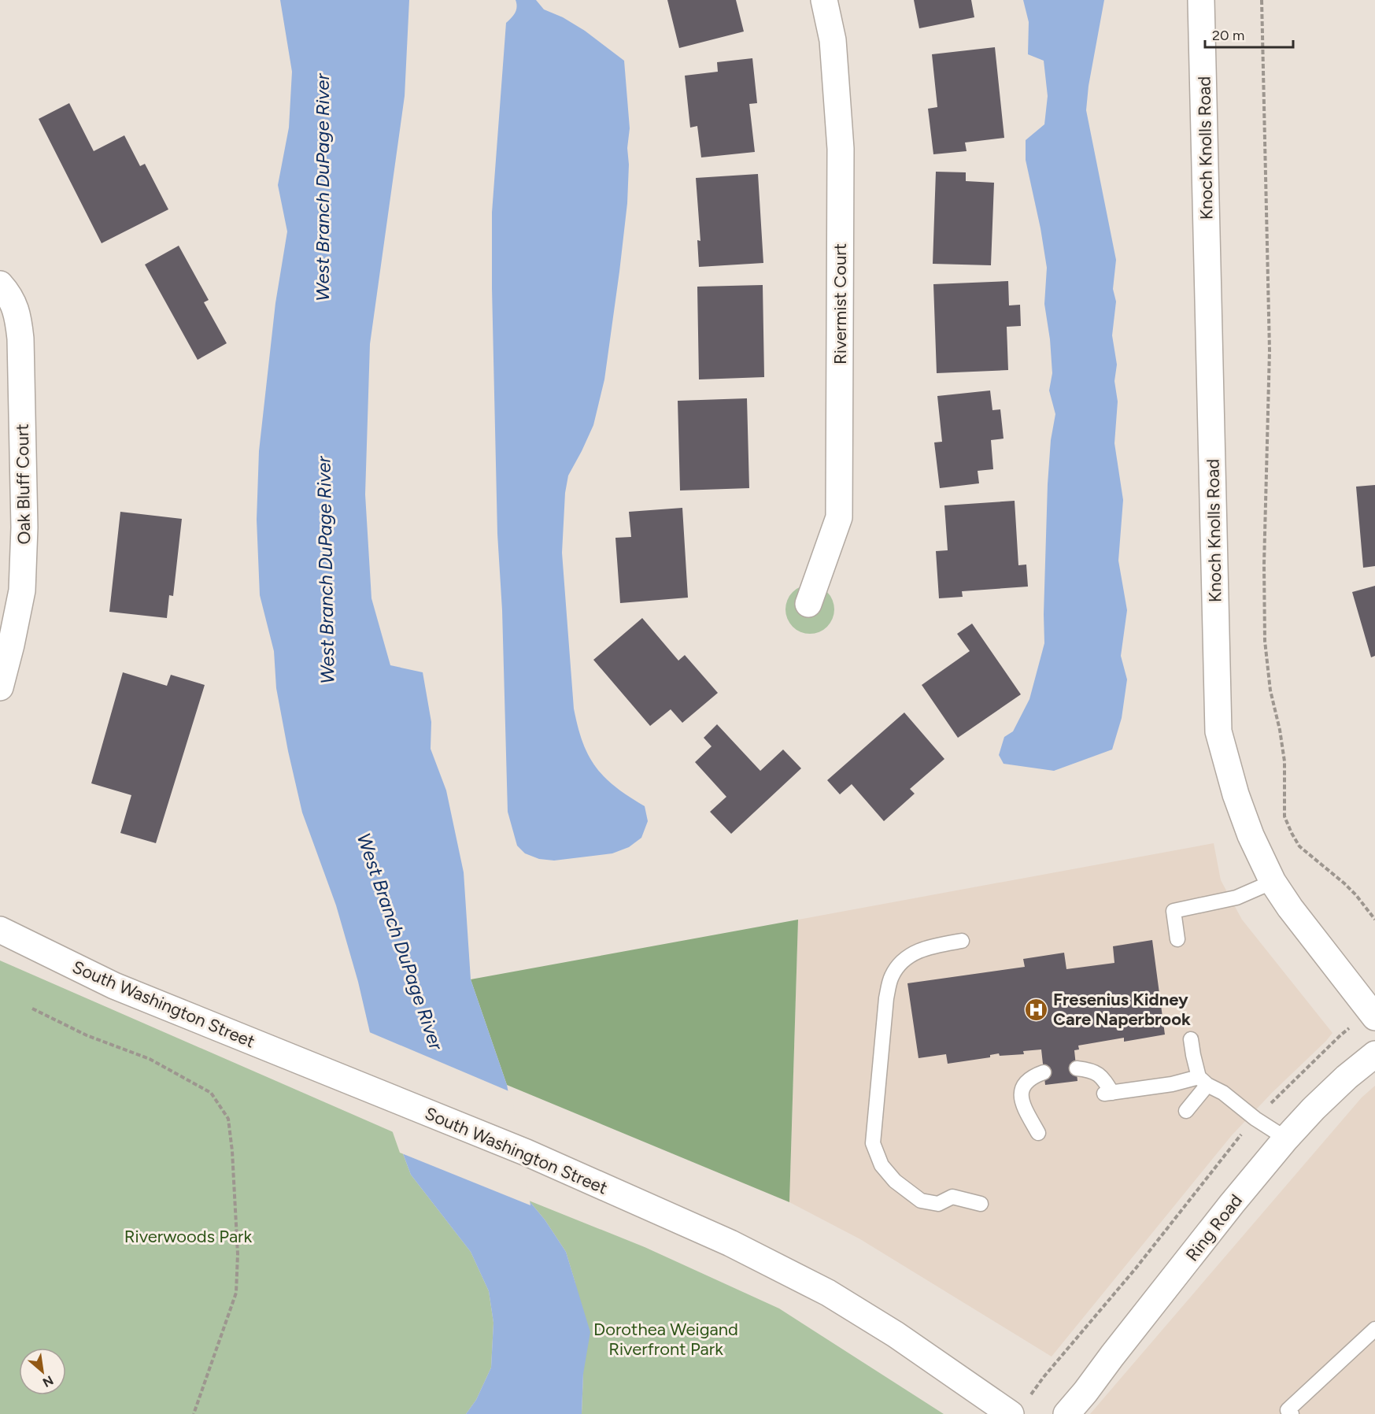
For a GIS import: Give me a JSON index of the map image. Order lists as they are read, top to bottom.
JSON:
{
  "streets": {
    "street": [
      "Knoch Knolls Road",
      "Rivermist Court",
      "Oak Bluff Court",
      "South Washington Street",
      "Ring Road"
    ]
  },
  "water": ["West Branch DuPage River"],
  "parks": ["Riverwoods Park", "Dorothea Weigand Riverfront Park"],
  "places": {
    "hospital": ["Fresenius Kidney Care Naperbrook"]
  },
  "scale_bar": "20 m",
  "north": "bottom right"
}
